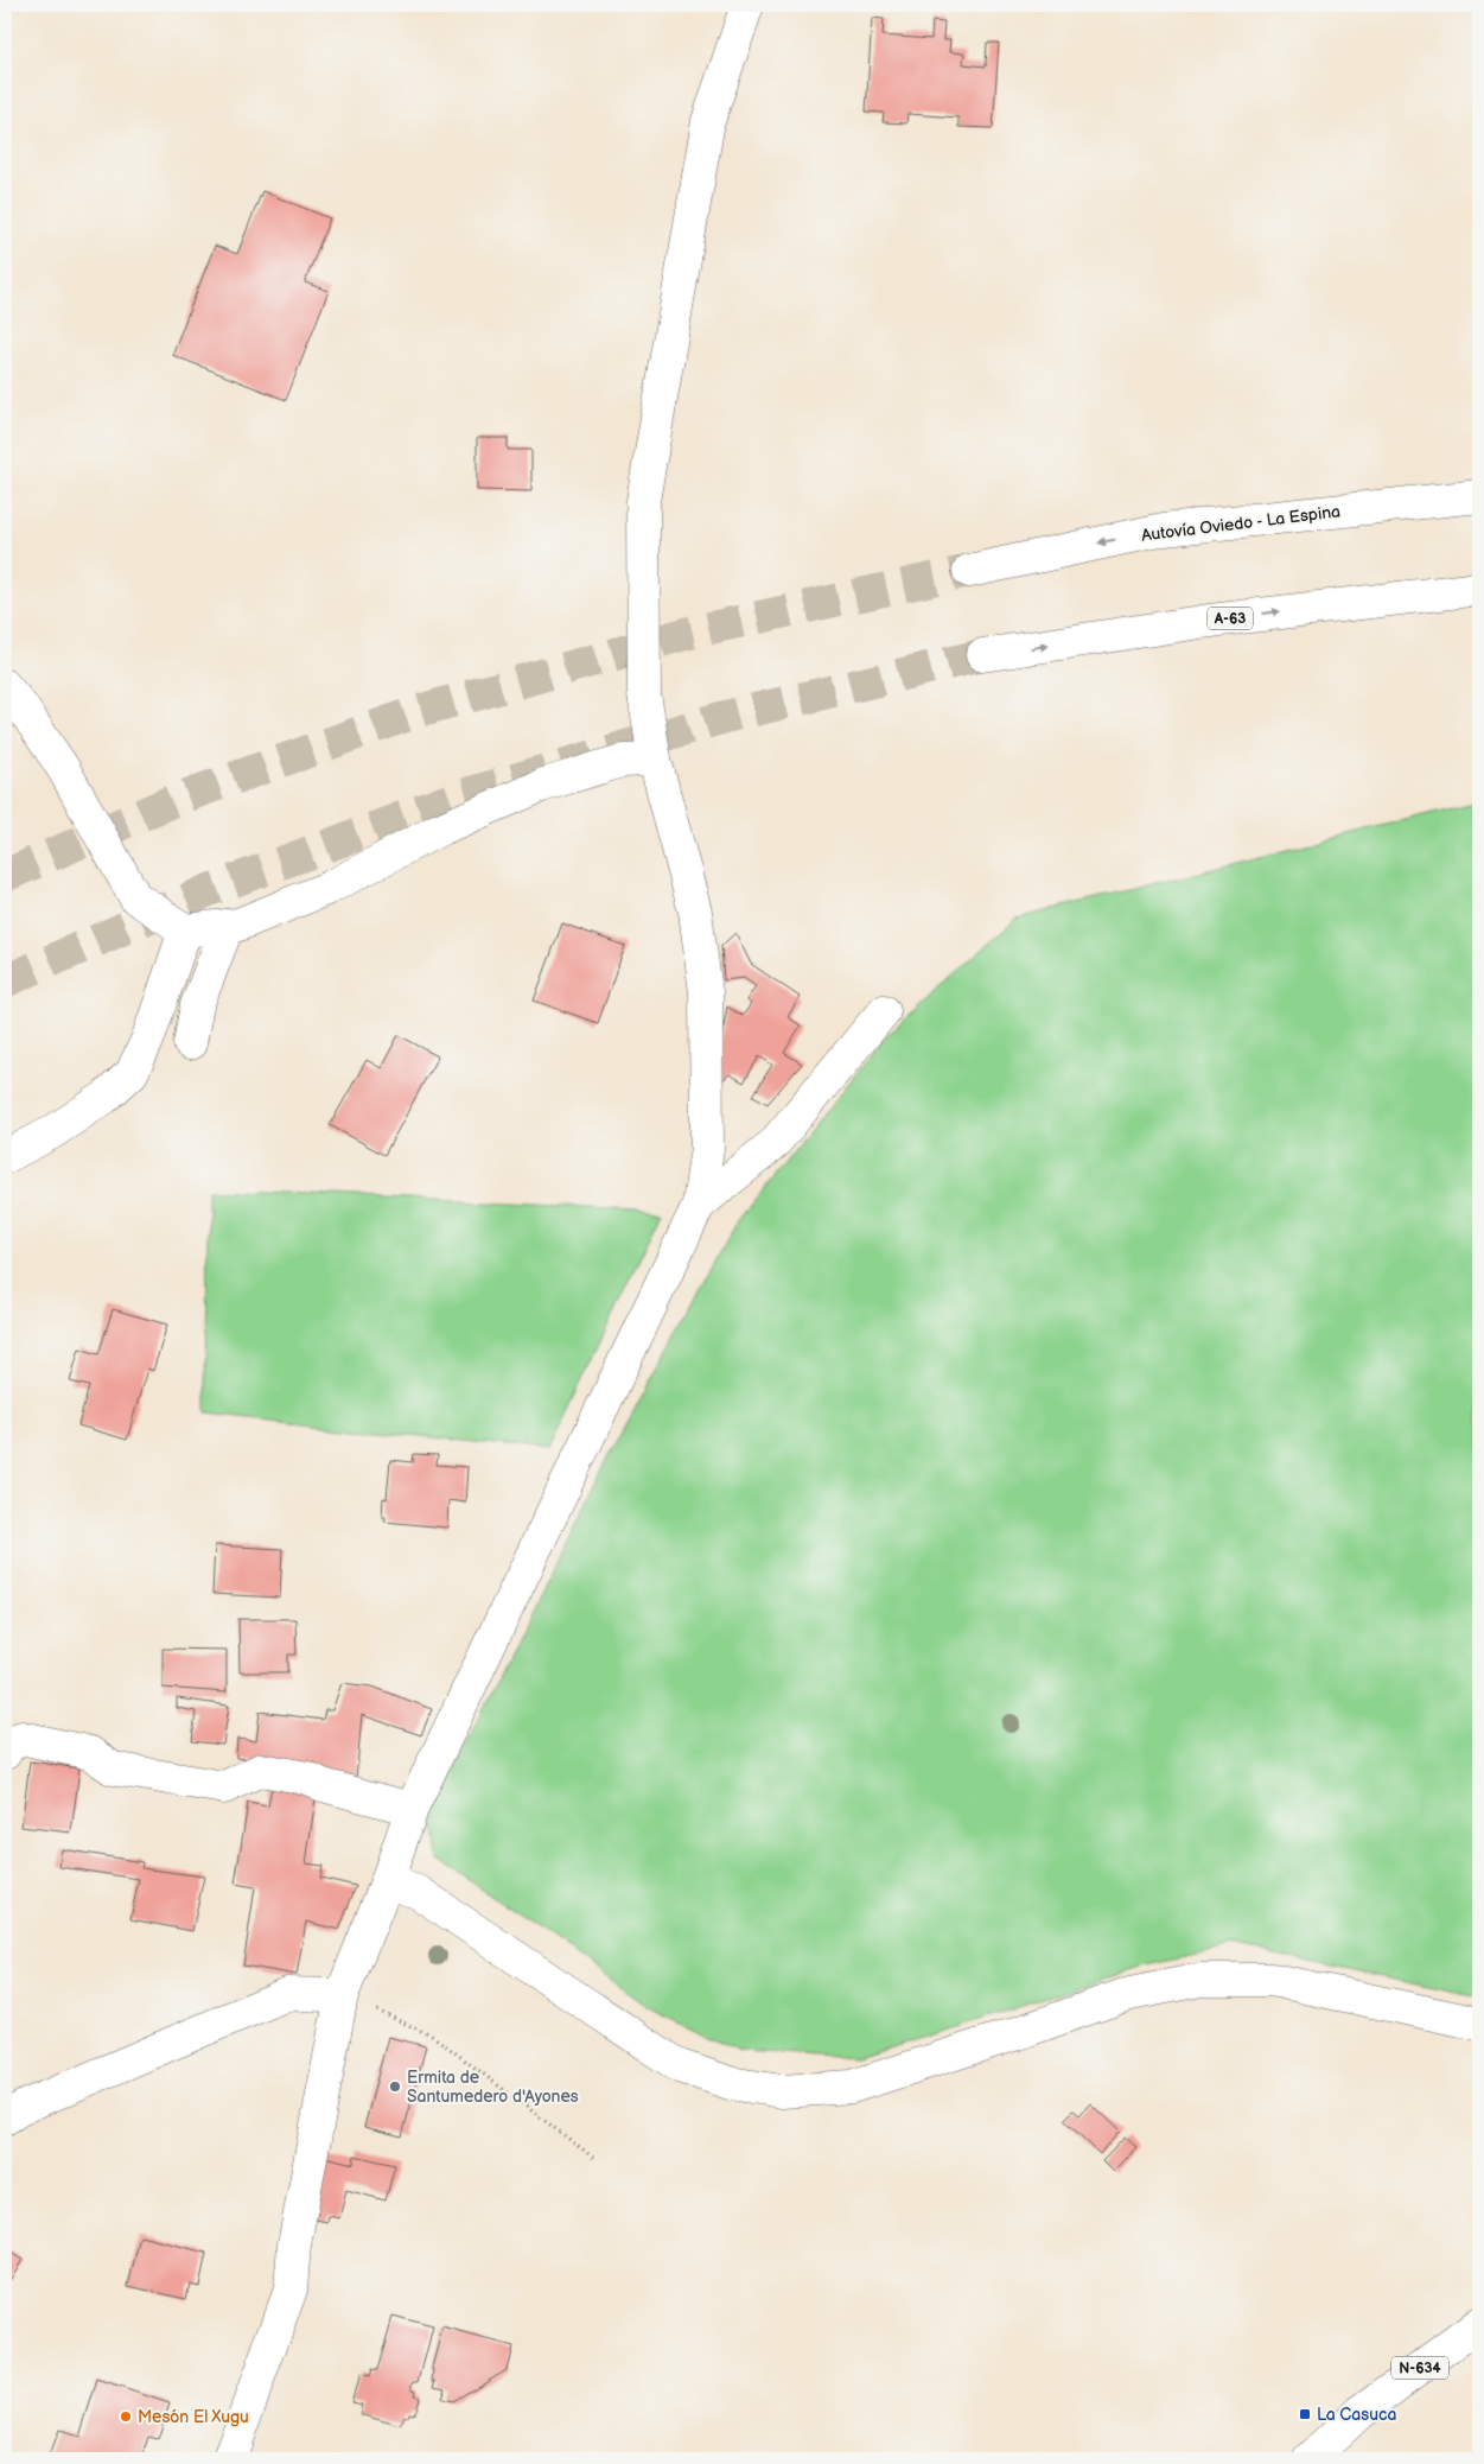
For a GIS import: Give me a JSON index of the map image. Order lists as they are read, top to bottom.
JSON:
{
  "streets": {
    "main road": ["Autovía Oviedo - La Espina", "A-63", "N-634"]
  },
  "places": {
    "other": ["Ermita de Santumedero d'Ayones", "Mesón El Xugu"],
    "transit": ["La Casuca"]
  }
}
